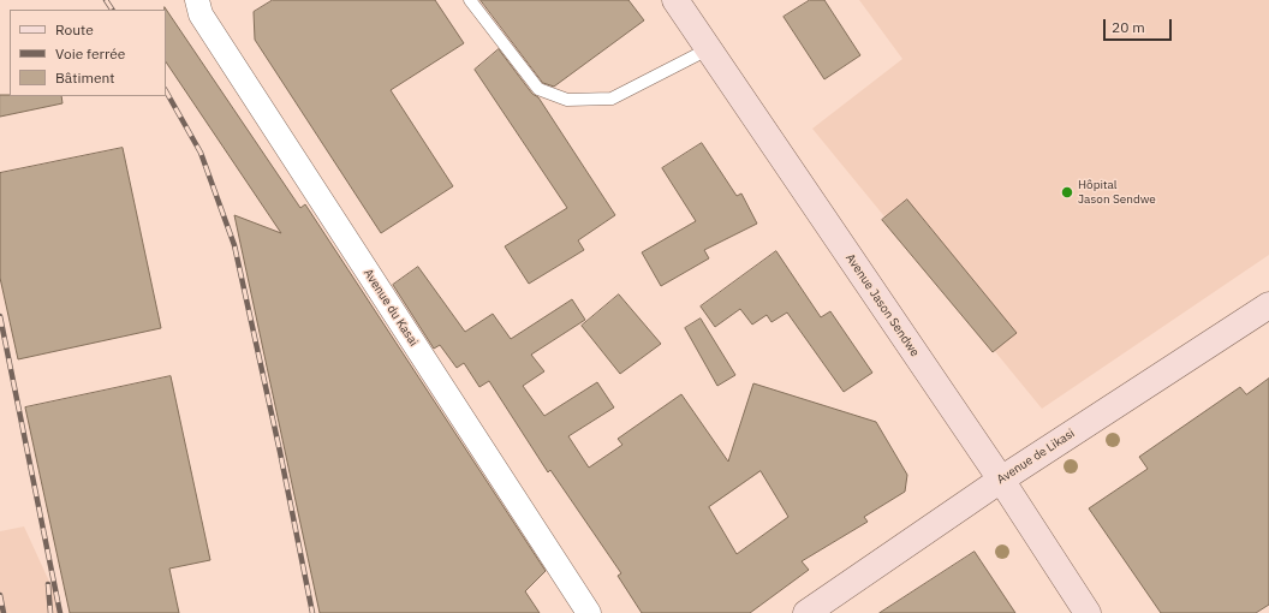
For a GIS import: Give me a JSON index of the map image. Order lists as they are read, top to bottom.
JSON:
{
  "streets": {
    "main road": ["Avenue Jason Sendwe", "Avenue de Likasi"],
    "street": ["Avenue du Kasai"]
  },
  "crossings": [
    ["Avenue Jason Sendwe", "Avenue de Likasi"]
  ],
  "places": ["Hôpital Jason Sendwe"],
  "legend": ["Route", "Voie ferrée", "Bâtiment"],
  "scale_bar": "20 m"
}
